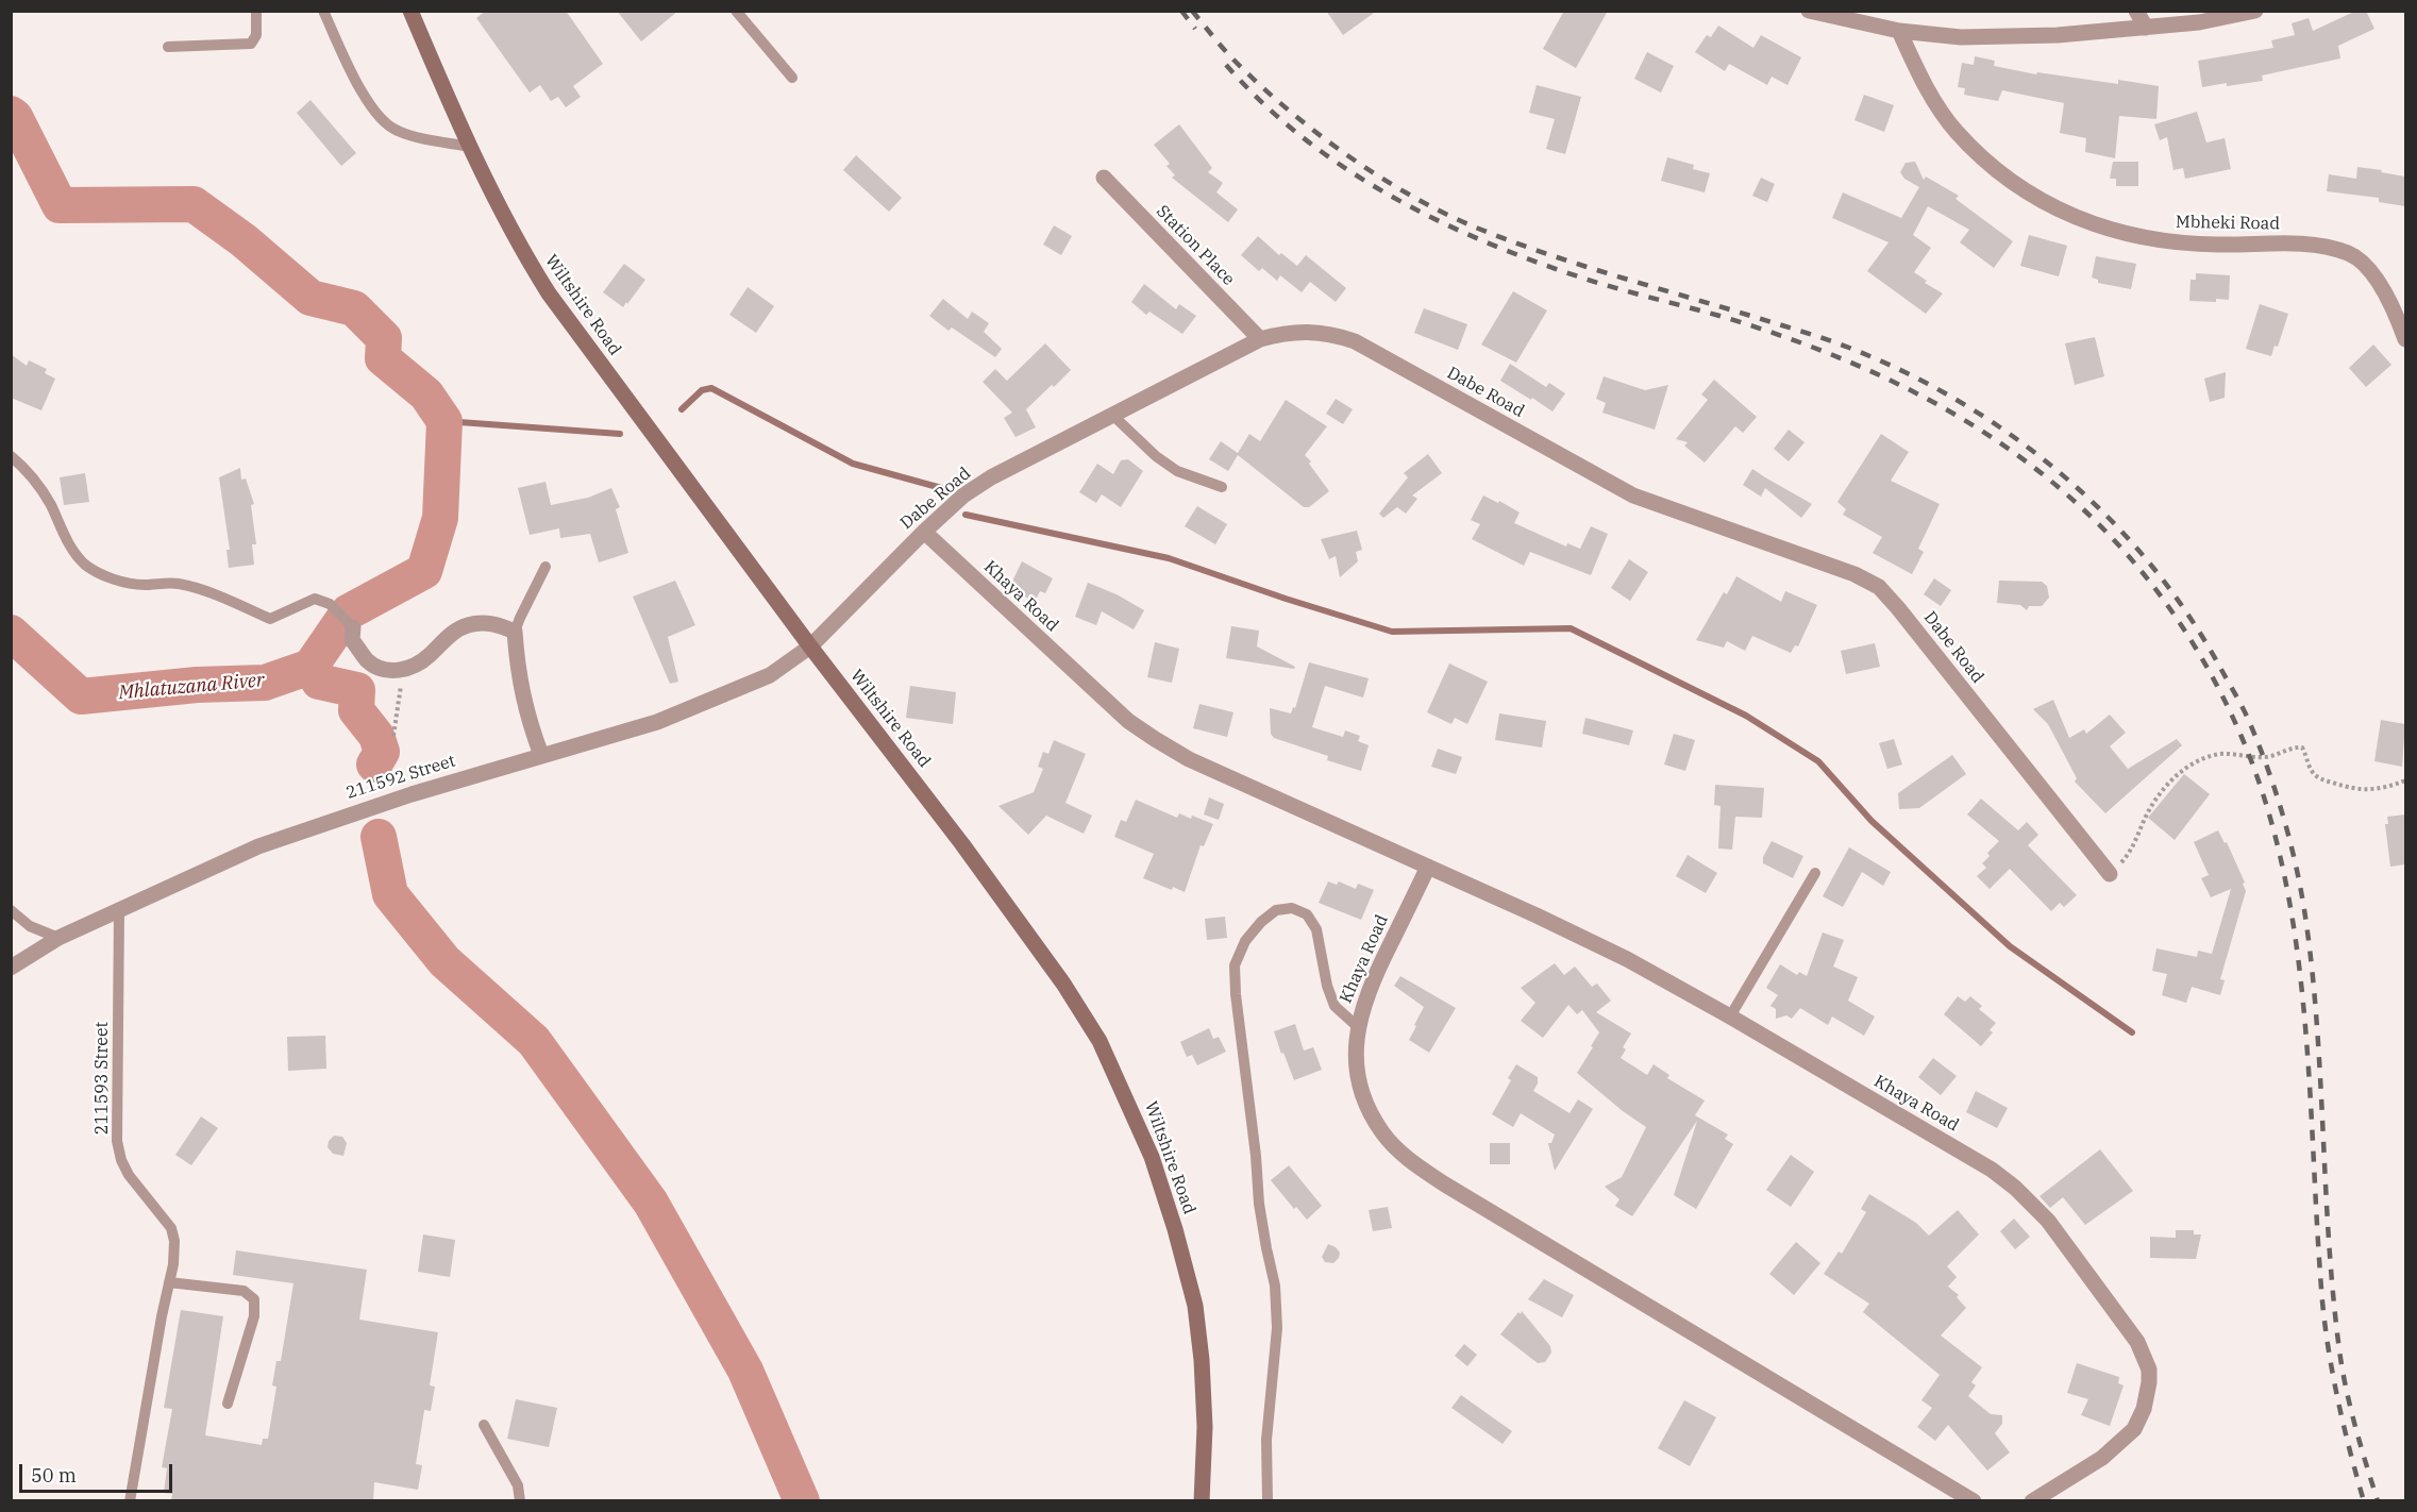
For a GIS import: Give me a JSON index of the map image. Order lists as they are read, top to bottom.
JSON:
{
  "streets": {
    "street": [
      "Mbheki Road",
      "Station Place",
      "Wiltshire Road",
      "Dabe Road",
      "Khaya Road",
      "211592 Street"
    ],
    "lane": ["211593 Street"]
  },
  "crossings": [
    ["Station Place", "Dabe Road"],
    ["Wiltshire Road", "Dabe Road"],
    ["Wiltshire Road", "211592 Street"],
    ["Dabe Road", "Khaya Road"],
    ["Dabe Road", "211592 Street"],
    ["211592 Street", "211593 Street"]
  ],
  "water": ["Mhlatuzana River"],
  "scale_bar": "50 m"
}
